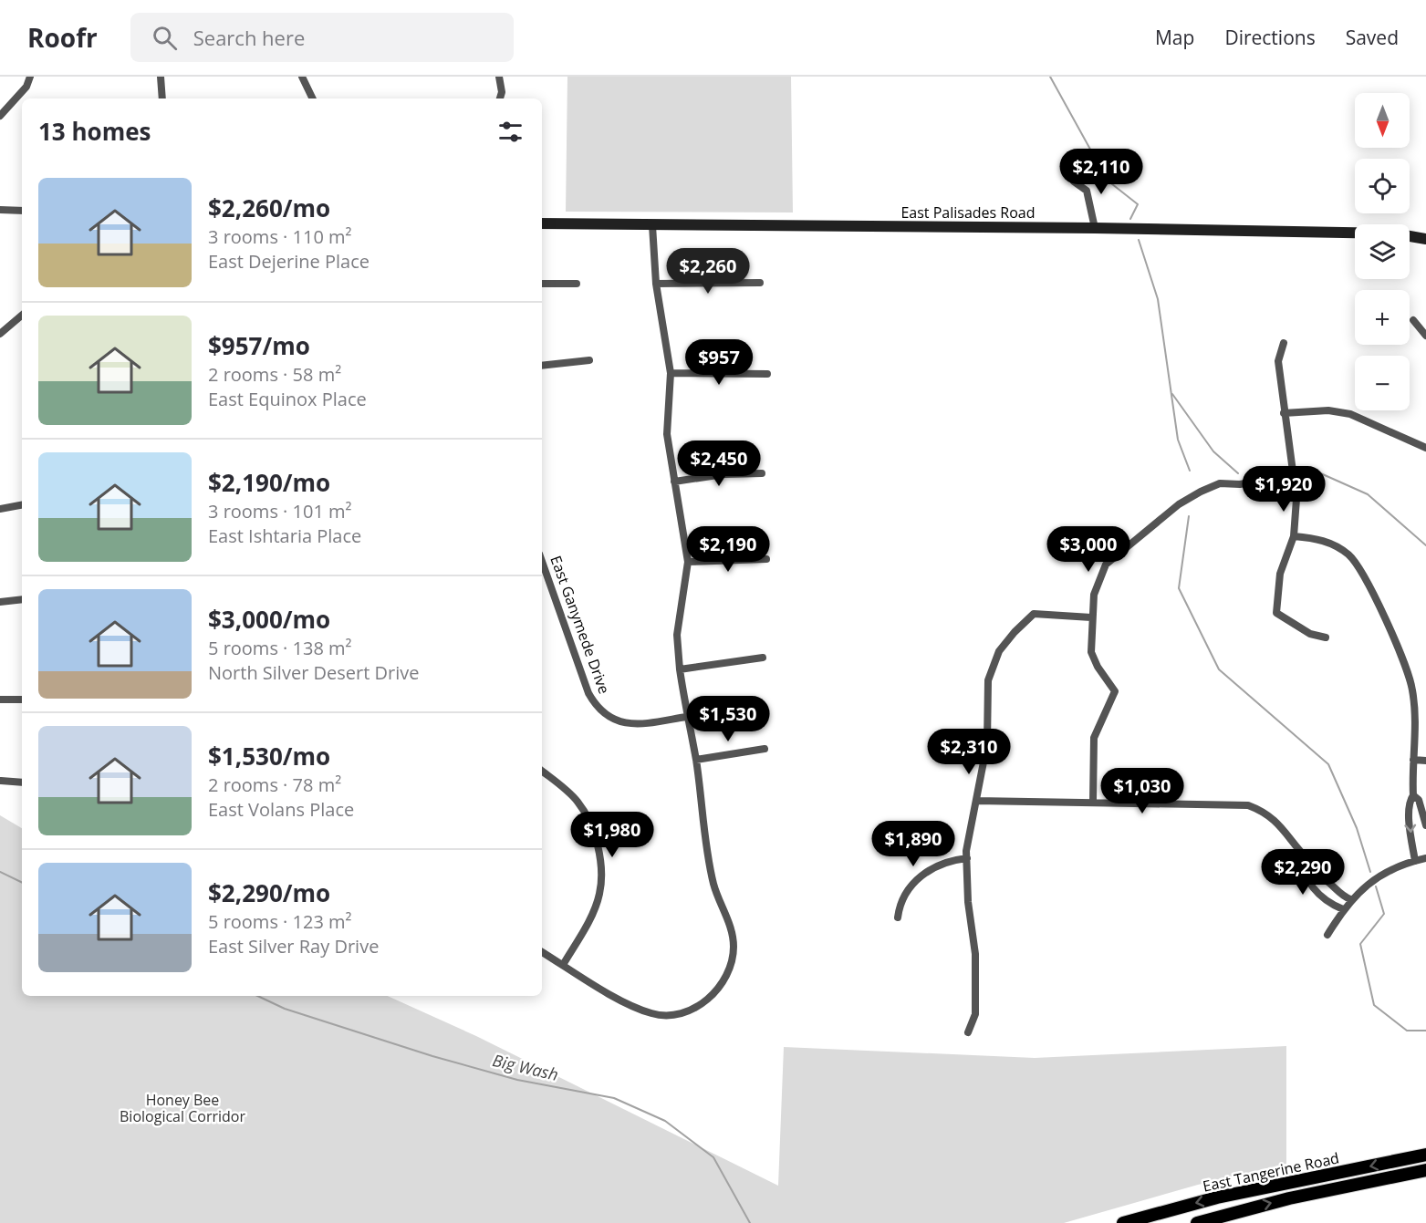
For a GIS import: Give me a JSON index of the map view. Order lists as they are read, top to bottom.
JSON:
{
  "streets": {
    "main road": ["East Tangerine Road"],
    "street": ["East Palisades Road", "East Ganymede Drive"]
  },
  "water": ["Big Wash"],
  "parks": ["Honey Bee Biological Corridor"],
  "north": "bottom",
  "page": {
    "header": "Roofr",
    "search": "Search here",
    "nav": ["Map", "Directions", "Saved"],
    "map_buttons": ["+", "−"],
    "heading": "13 homes",
    "price": [
      "$2,110",
      "$2,260",
      "$957",
      "$2,450",
      "$1,920",
      "$2,190",
      "$3,000",
      "$1,530",
      "$2,310",
      "$1,030",
      "$1,980",
      "$1,890",
      "$2,290"
    ],
    "list": [
      {
        "name": "$2,260/mo",
        "note": "3 rooms · 110 m² · East Dejerine Place"
      },
      {
        "name": "$957/mo",
        "note": "2 rooms · 58 m² · East Equinox Place"
      },
      {
        "name": "$2,190/mo",
        "note": "3 rooms · 101 m² · East Ishtaria Place"
      },
      {
        "name": "$3,000/mo",
        "note": "5 rooms · 138 m² · North Silver Desert Drive"
      },
      {
        "name": "$1,530/mo",
        "note": "2 rooms · 78 m² · East Volans Place"
      },
      {
        "name": "$2,290/mo",
        "note": "5 rooms · 123 m² · East Silver Ray Drive"
      }
    ]
  }
}
